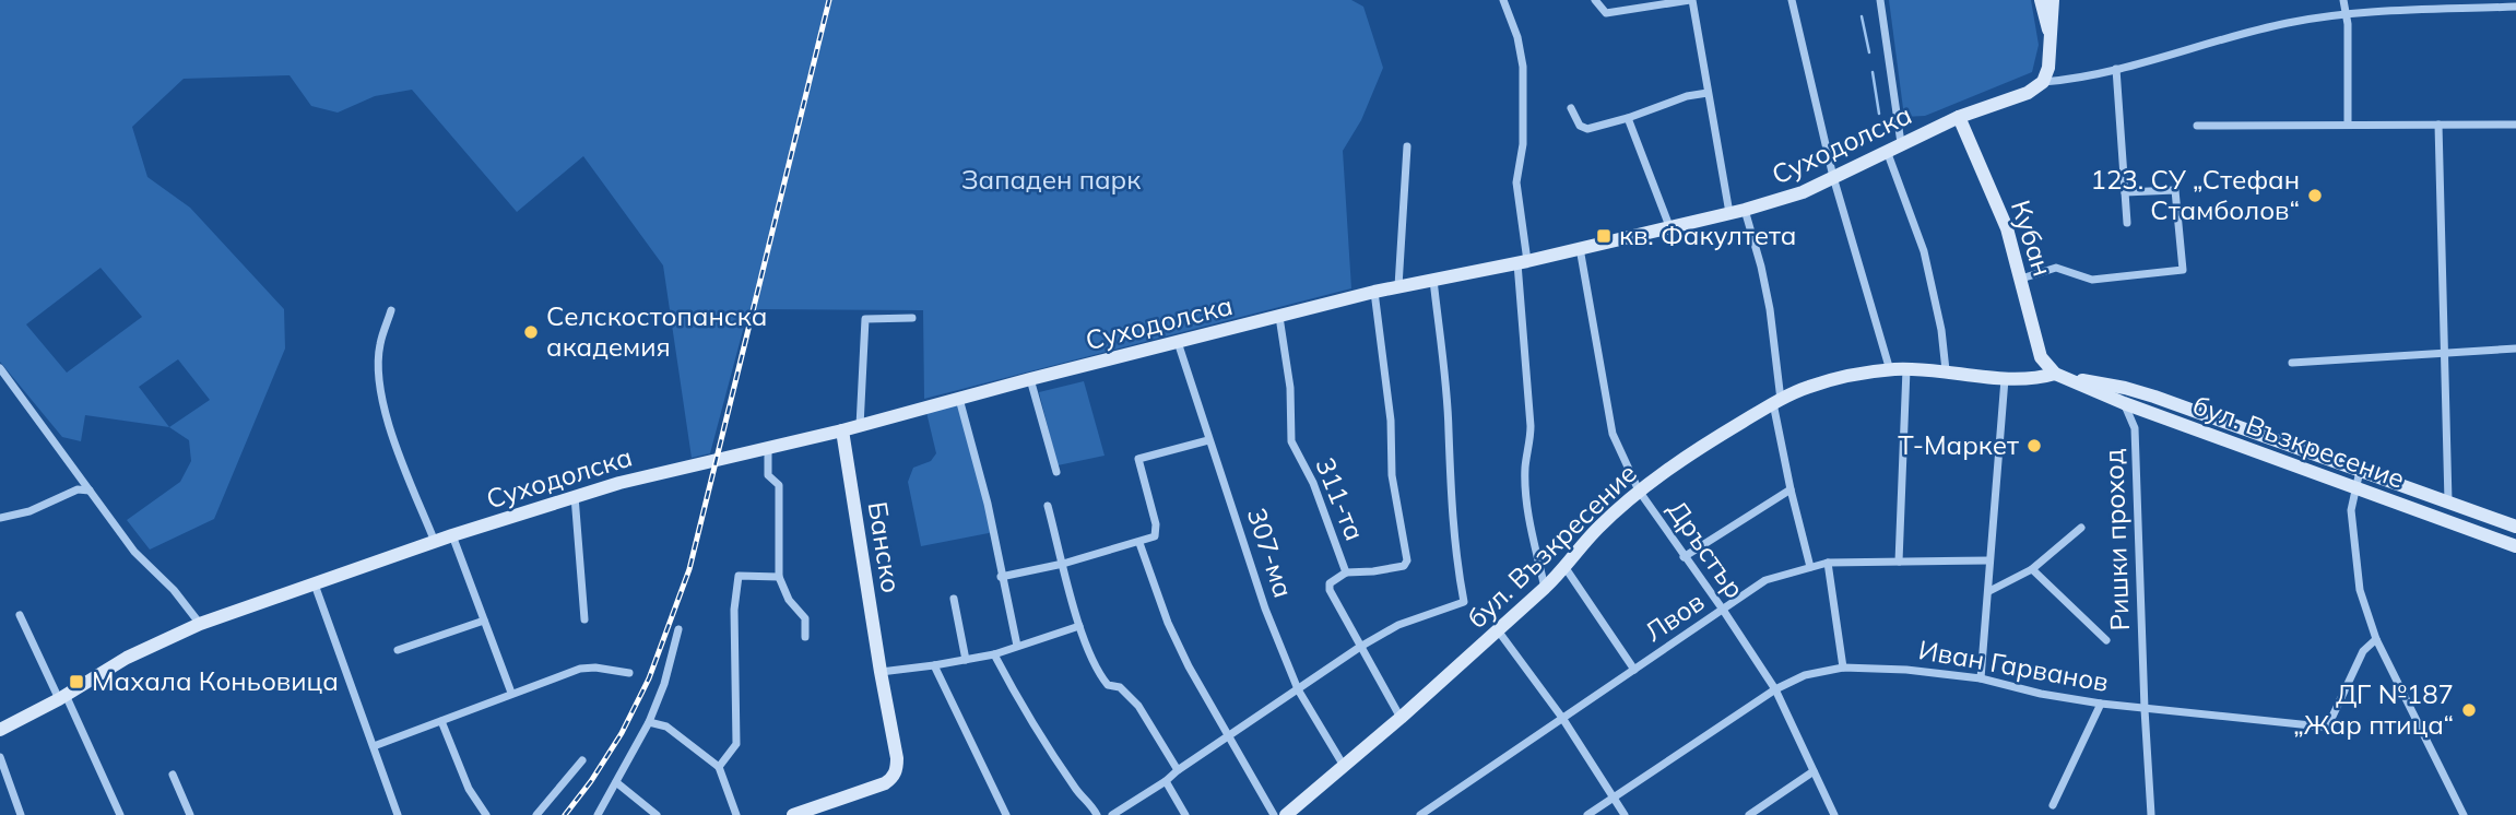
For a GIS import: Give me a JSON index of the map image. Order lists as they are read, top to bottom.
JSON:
{
  "streets": {
    "street": [
      "Суходолска",
      "Кубан",
      "бул. Възкресение",
      "311-та",
      "Ришки проход",
      "Банско",
      "Дръстър",
      "307-ма",
      "Лвов",
      "Иван Гарванов"
    ]
  },
  "crossings": [
    ["Суходолска", "Кубан"],
    ["Суходолска", "311-та"],
    ["Суходолска", "Банско"],
    ["Суходолска", "Дръстър"],
    ["Суходолска", "307-ма"],
    ["Кубан", "бул. Възкресение"],
    ["бул. Възкресение", "311-та"],
    ["бул. Възкресение", "Ришки проход"],
    ["бул. Възкресение", "Дръстър"],
    ["бул. Възкресение", "307-ма"],
    ["Ришки проход", "Иван Гарванов"],
    ["Дръстър", "Лвов"],
    ["Дръстър", "Иван Гарванов"]
  ],
  "parks": ["Западен парк"],
  "places": {
    "other": [
      "123. СУ „Стефан Стамболов“",
      "Селскостопанска академия",
      "Т-Маркет",
      "ДГ №187 „Жар птица“"
    ],
    "transit": ["кв. Факултета", "Махала Коньовица"]
  }
}
